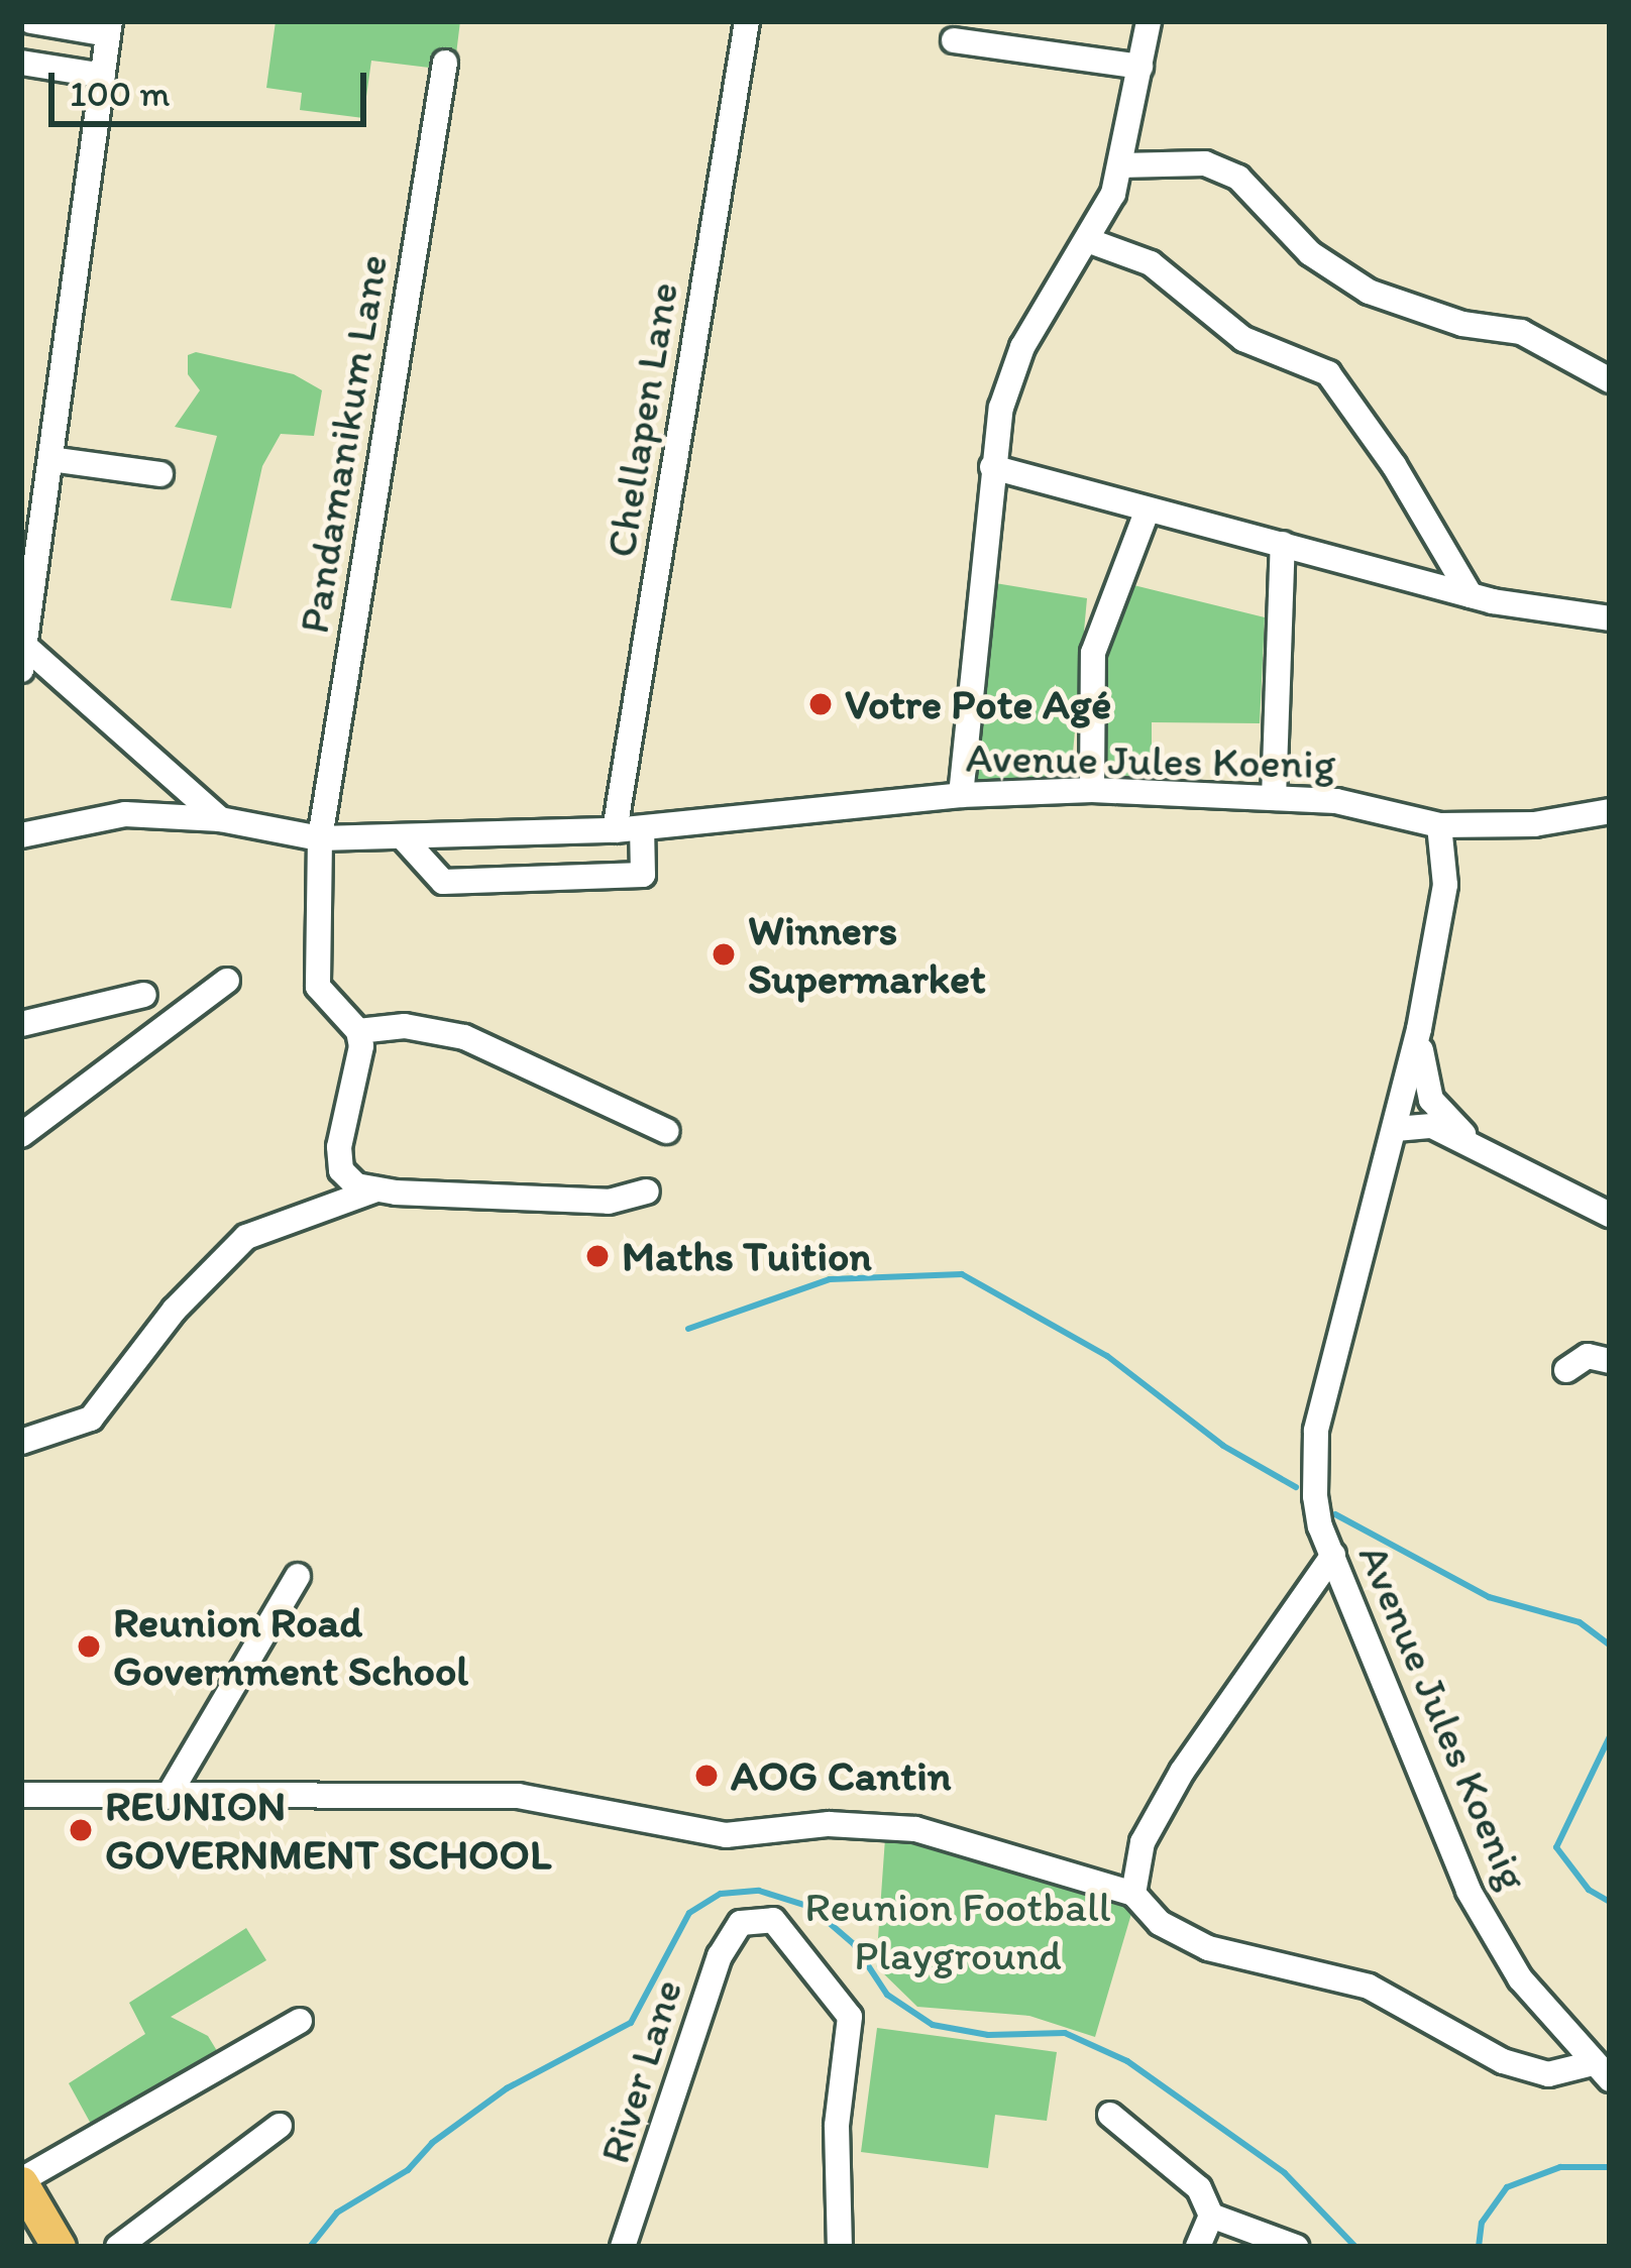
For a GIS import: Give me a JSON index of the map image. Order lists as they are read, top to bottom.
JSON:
{
  "streets": {
    "street": [
      "Chellapen Lane",
      "Pandamanikum Lane",
      "Avenue Jules Koenig",
      "River Lane"
    ]
  },
  "crossings": [
    ["Chellapen Lane", "Avenue Jules Koenig"],
    ["Pandamanikum Lane", "Avenue Jules Koenig"]
  ],
  "parks": ["Reunion Football Playground"],
  "places": [
    "Votre Pote Agé",
    "Winners Supermarket",
    "Maths Tuition",
    "Reunion Road Government School",
    "AOG Cantin",
    "REUNION GOVERNMENT SCHOOL"
  ],
  "scale_bar": "100 m"
}
